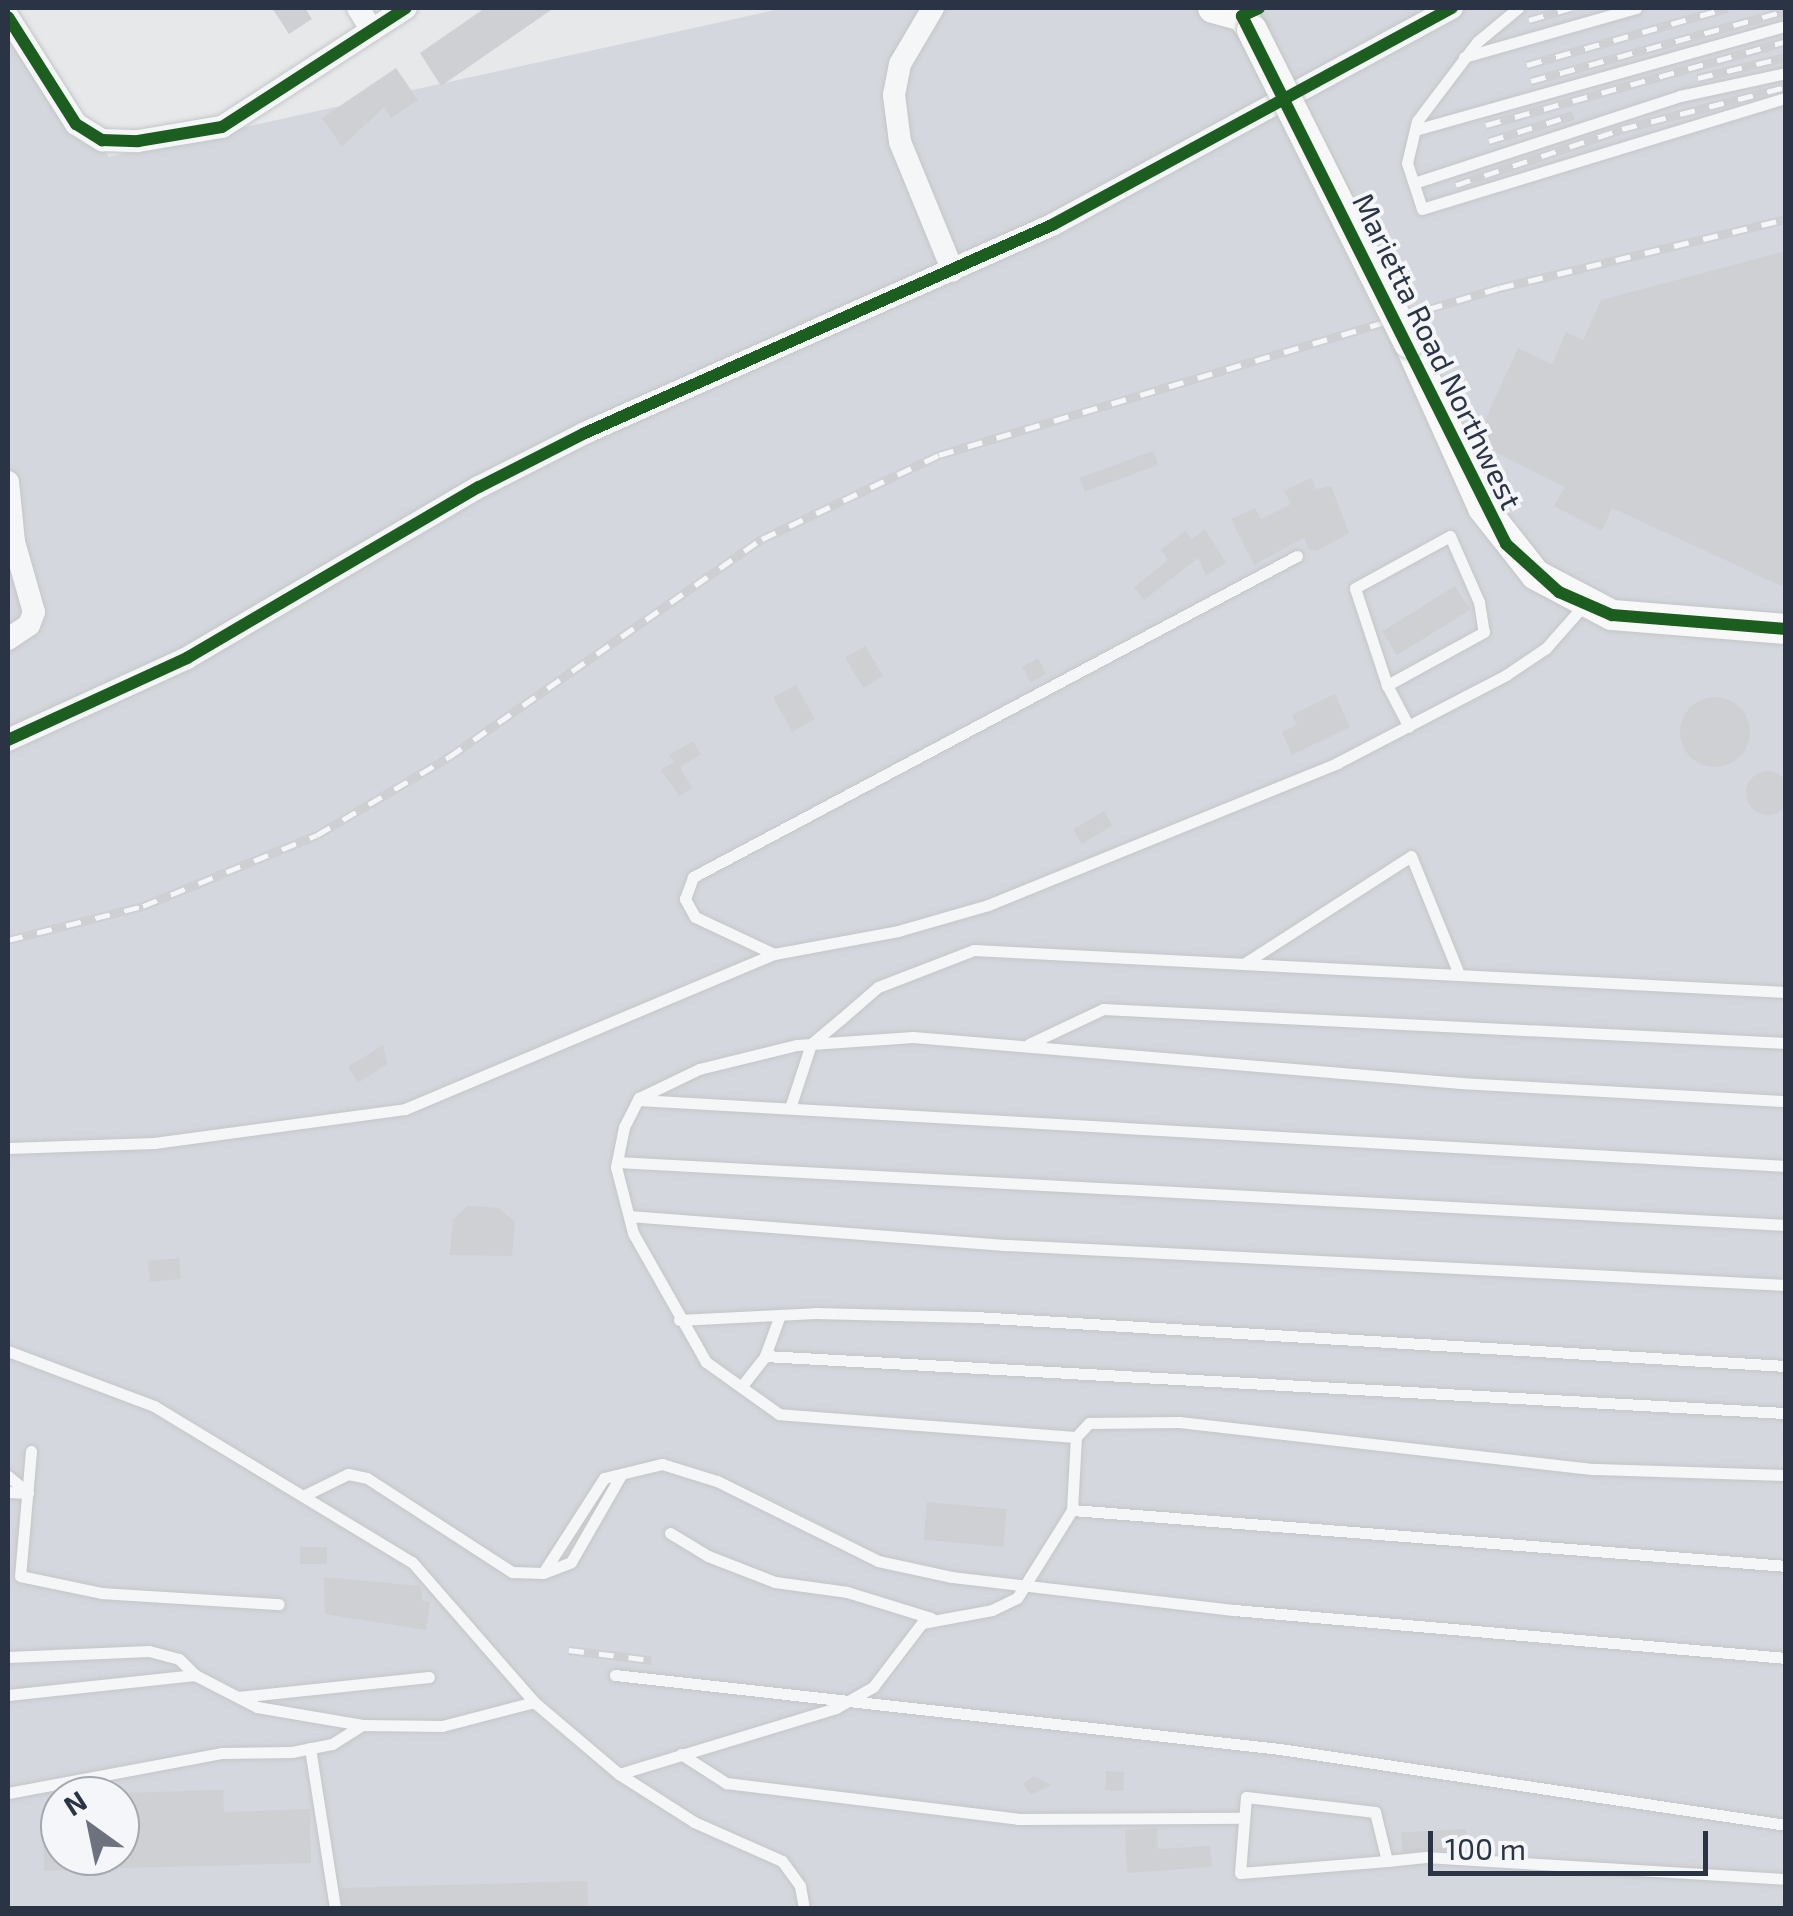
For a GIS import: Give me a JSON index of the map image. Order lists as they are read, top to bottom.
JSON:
{
  "streets": {
    "street": ["Marietta Road Northwest"]
  },
  "scale_bar": "100 m",
  "north": "top left"
}
